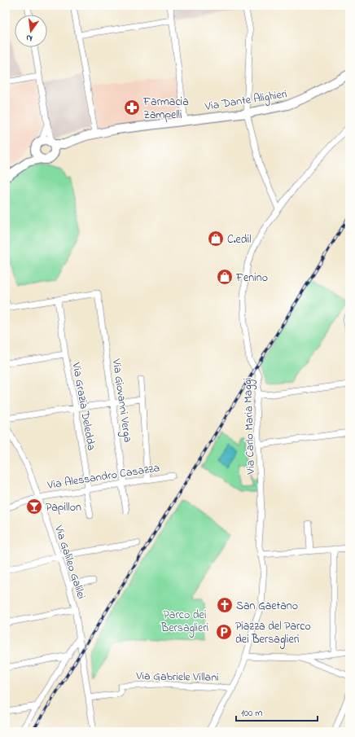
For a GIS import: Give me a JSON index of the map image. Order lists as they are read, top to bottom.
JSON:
{
  "streets": {
    "main road": ["Via Dante Alighieri"],
    "street": [
      "Via Giovanni Verga",
      "Via Grazia Deledda",
      "Via Carlo Maria Maggi",
      "Via Alessandro Casazza",
      "Via Galileo Galilei",
      "Via Gabriele Villani"
    ]
  },
  "crossings": [
    ["Via Giovanni Verga", "Via Grazia Deledda"],
    ["Via Giovanni Verga", "Via Alessandro Casazza"],
    ["Via Grazia Deledda", "Via Alessandro Casazza"],
    ["Via Carlo Maria Maggi", "Via Gabriele Villani"],
    ["Via Alessandro Casazza", "Via Galileo Galilei"],
    ["Via Galileo Galilei", "Via Gabriele Villani"]
  ],
  "parks": ["Parco dei Bersaglieri"],
  "places": {
    "pharmacy": ["Farmacia Zampelli"],
    "shop": ["C.edil", "Fenino"],
    "bar": ["Papillon"],
    "church": ["San Gaetano"],
    "parking": ["Piazza del Parco dei Bersaglieri"]
  },
  "scale_bar": "100 m",
  "north": "bottom"
}
